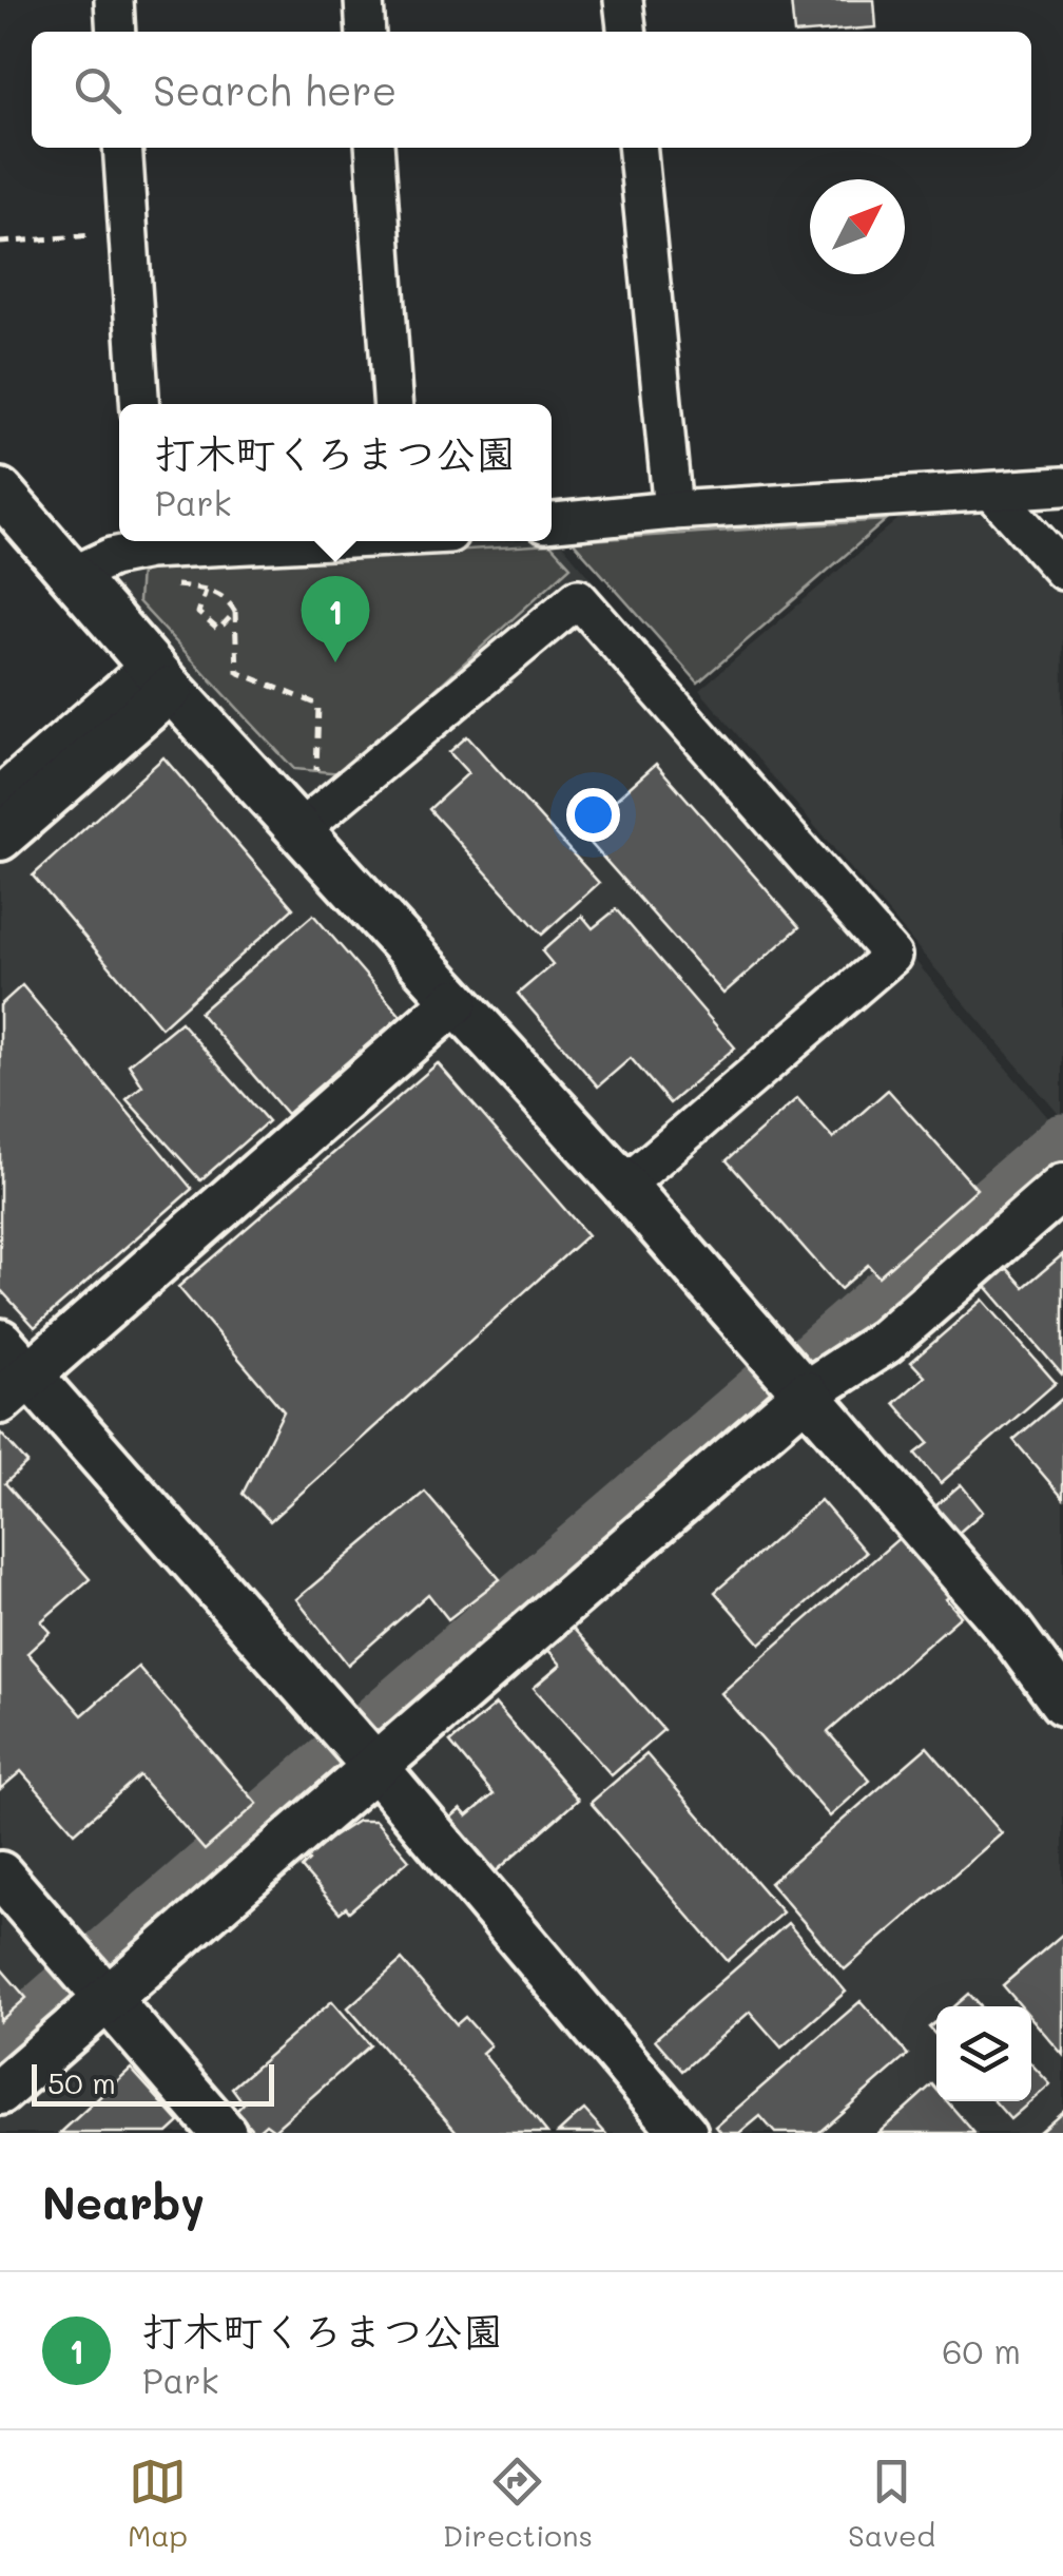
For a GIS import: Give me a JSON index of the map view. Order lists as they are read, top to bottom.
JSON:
{
  "scale_bar": "50 m",
  "north": "top right",
  "page": {
    "search": "Search here",
    "popup": ["打木町くろまつ公園", "Park"],
    "pins": "1",
    "scale": "50 m",
    "heading": "Nearby",
    "list": [
      {
        "mark": "1",
        "name": "打木町くろまつ公園",
        "note": "Park",
        "value": "60 m"
      }
    ],
    "nav": ["Map", "Directions", "Saved"]
  }
}
